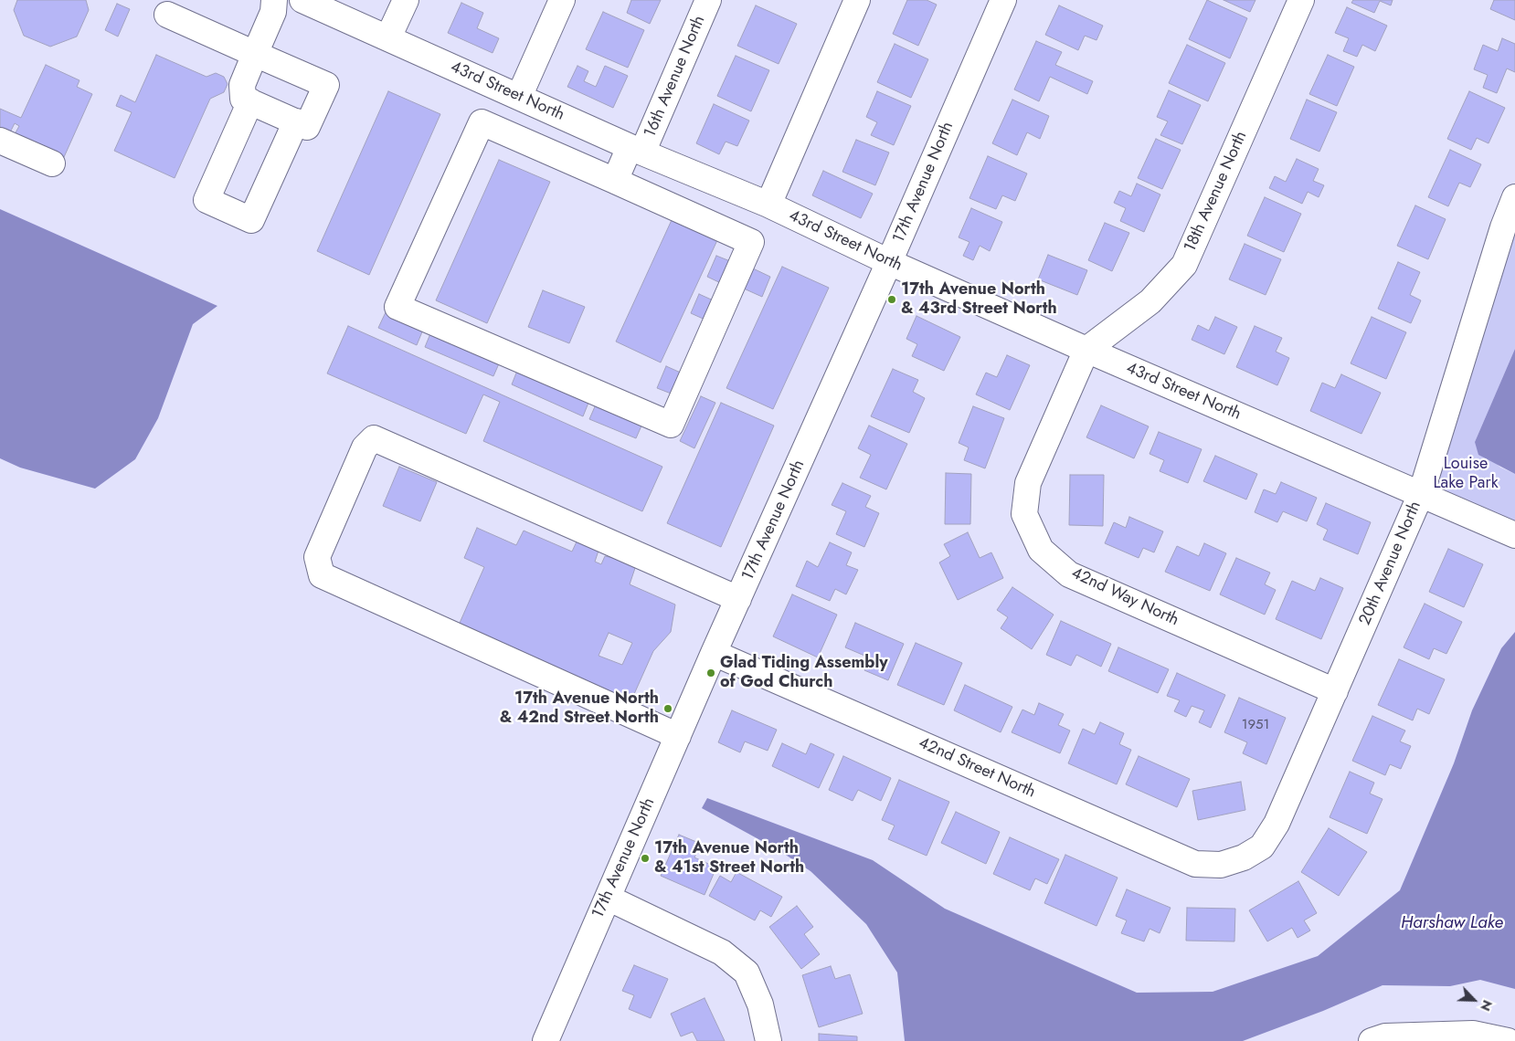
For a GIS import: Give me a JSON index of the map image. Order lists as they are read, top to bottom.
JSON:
{
  "streets": {
    "street": [
      "16th Avenue North",
      "43rd Street North",
      "17th Avenue North",
      "18th Avenue North",
      "20th Avenue North",
      "42nd Way North",
      "42nd Street North"
    ]
  },
  "crossings": [
    ["16th Avenue North", "43rd Street North"],
    ["43rd Street North", "17th Avenue North"],
    ["43rd Street North", "18th Avenue North"],
    ["43rd Street North", "20th Avenue North"],
    ["43rd Street North", "42nd Way North"],
    ["17th Avenue North", "42nd Street North"],
    ["18th Avenue North", "42nd Way North"],
    ["20th Avenue North", "42nd Way North"],
    ["20th Avenue North", "42nd Street North"]
  ],
  "water": ["Harshaw Lake"],
  "parks": ["Louise Lake Park"],
  "places": [
    "17th Avenue North & 43rd Street North",
    "Glad Tiding Assembly of God Church",
    "17th Avenue North & 42nd Street North",
    "17th Avenue North & 41st Street North"
  ],
  "house_numbers": ["1951"],
  "north": "bottom right"
}
